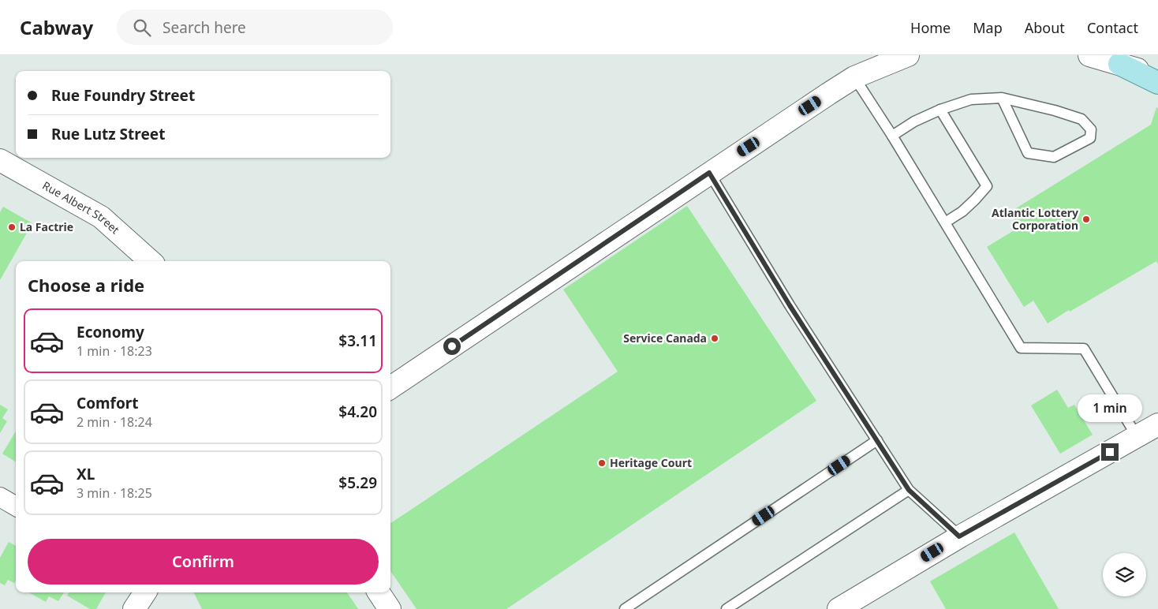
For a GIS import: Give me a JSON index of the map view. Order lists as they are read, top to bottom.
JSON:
{
  "streets": {
    "street": ["Rue Albert Street"]
  },
  "places": [
    "Atlantic Lottery Corporation",
    "La Factrie",
    "Service Canada",
    "Heritage Court"
  ],
  "page": {
    "header": "Cabway",
    "search": "Search here",
    "nav": [
      "Home",
      "Map",
      "About",
      "Contact"
    ],
    "banner": ["Rue Foundry Street", "Rue Lutz Street"],
    "heading": "Choose a ride",
    "list": [
      {
        "name": "Economy",
        "note": "1 min · 18:23",
        "value": "$3.11"
      },
      {
        "name": "Comfort",
        "note": "2 min · 18:24",
        "value": "$4.20"
      },
      {
        "name": "XL",
        "note": "3 min · 18:25",
        "value": "$5.29"
      }
    ],
    "bubble": "1 min",
    "buttons": "Confirm"
  }
}
